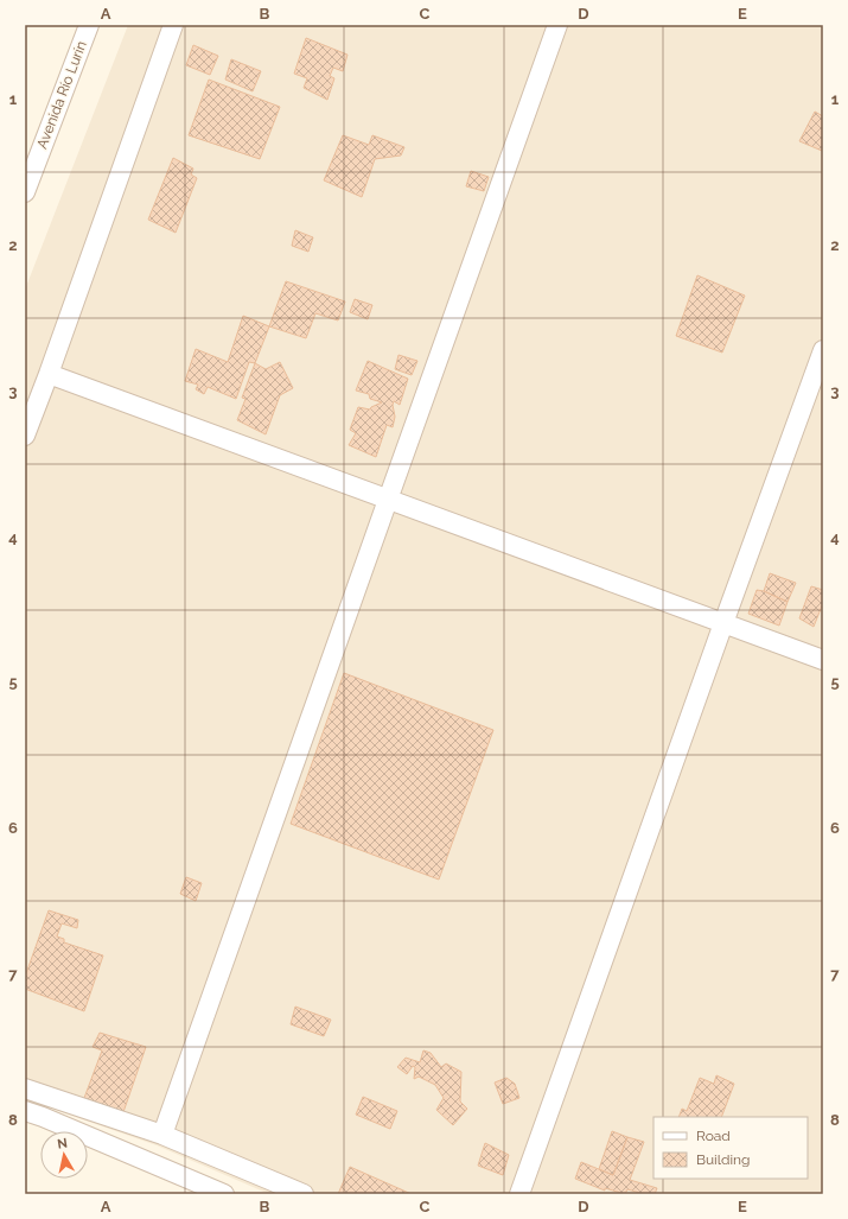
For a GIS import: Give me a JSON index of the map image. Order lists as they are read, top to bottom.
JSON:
{
  "streets": {
    "street": ["Avenida Río Lurín"]
  },
  "legend": ["Road", "Building"],
  "north": "top",
  "grid": {
    "columns": [
      "A",
      "B",
      "C",
      "D",
      "E"
    ],
    "rows": [
      "1",
      "2",
      "3",
      "4",
      "5",
      "6",
      "7",
      "8"
    ]
  }
}
